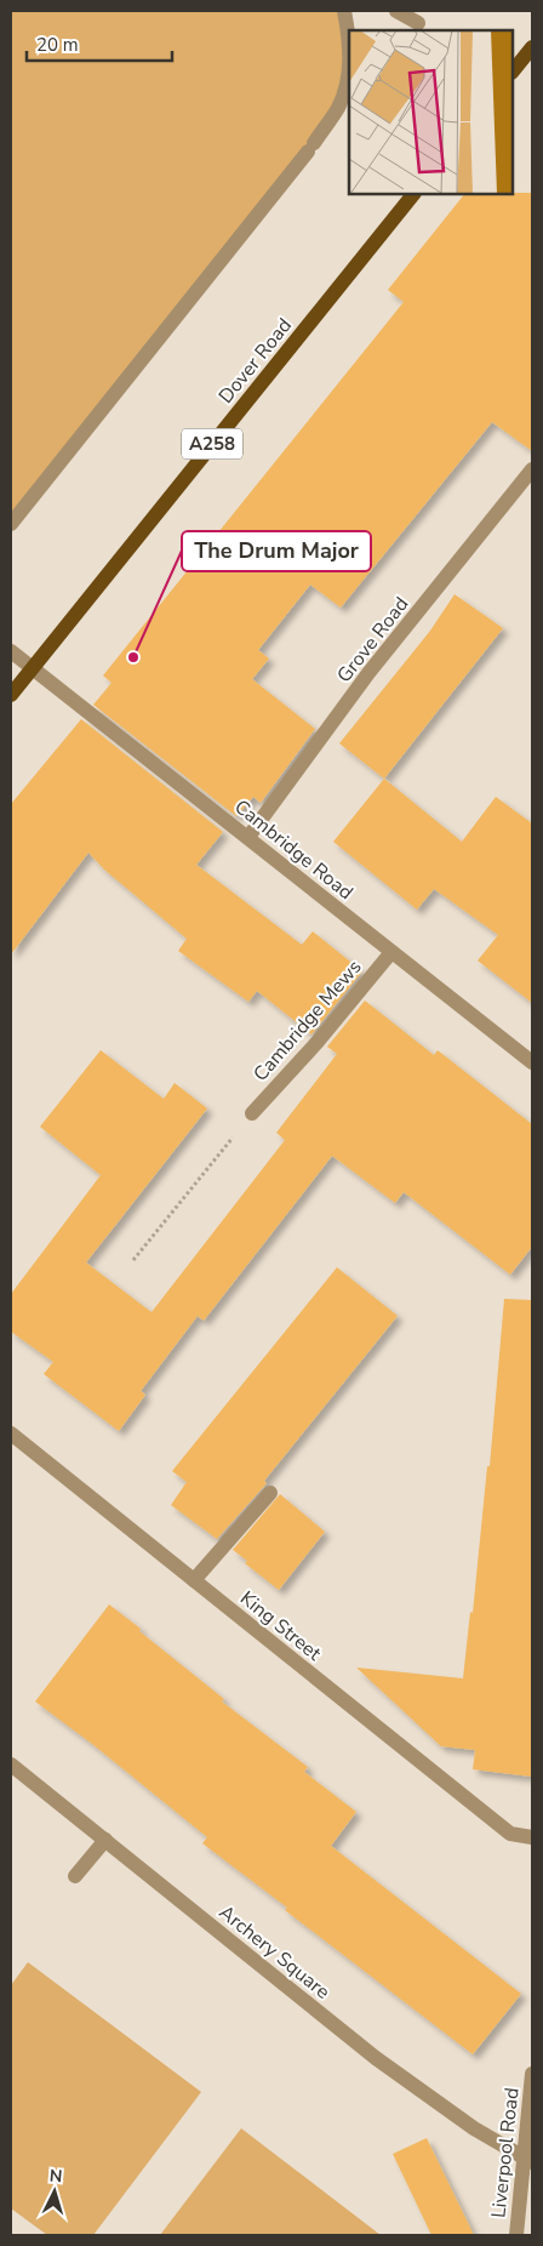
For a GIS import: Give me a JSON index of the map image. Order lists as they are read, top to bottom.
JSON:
{
  "streets": {
    "main road": ["Dover Road", "A258"],
    "street": [
      "Grove Road",
      "Cambridge Road",
      "Cambridge Mews",
      "King Street",
      "Archery Square",
      "Liverpool Road"
    ]
  },
  "crossings": [
    ["Dover Road", "Cambridge Road"],
    ["Grove Road", "Cambridge Road"],
    ["Cambridge Road", "Cambridge Mews"],
    ["Archery Square", "Liverpool Road"]
  ],
  "places": ["The Drum Major"],
  "scale_bar": "20 m",
  "north": "top"
}
